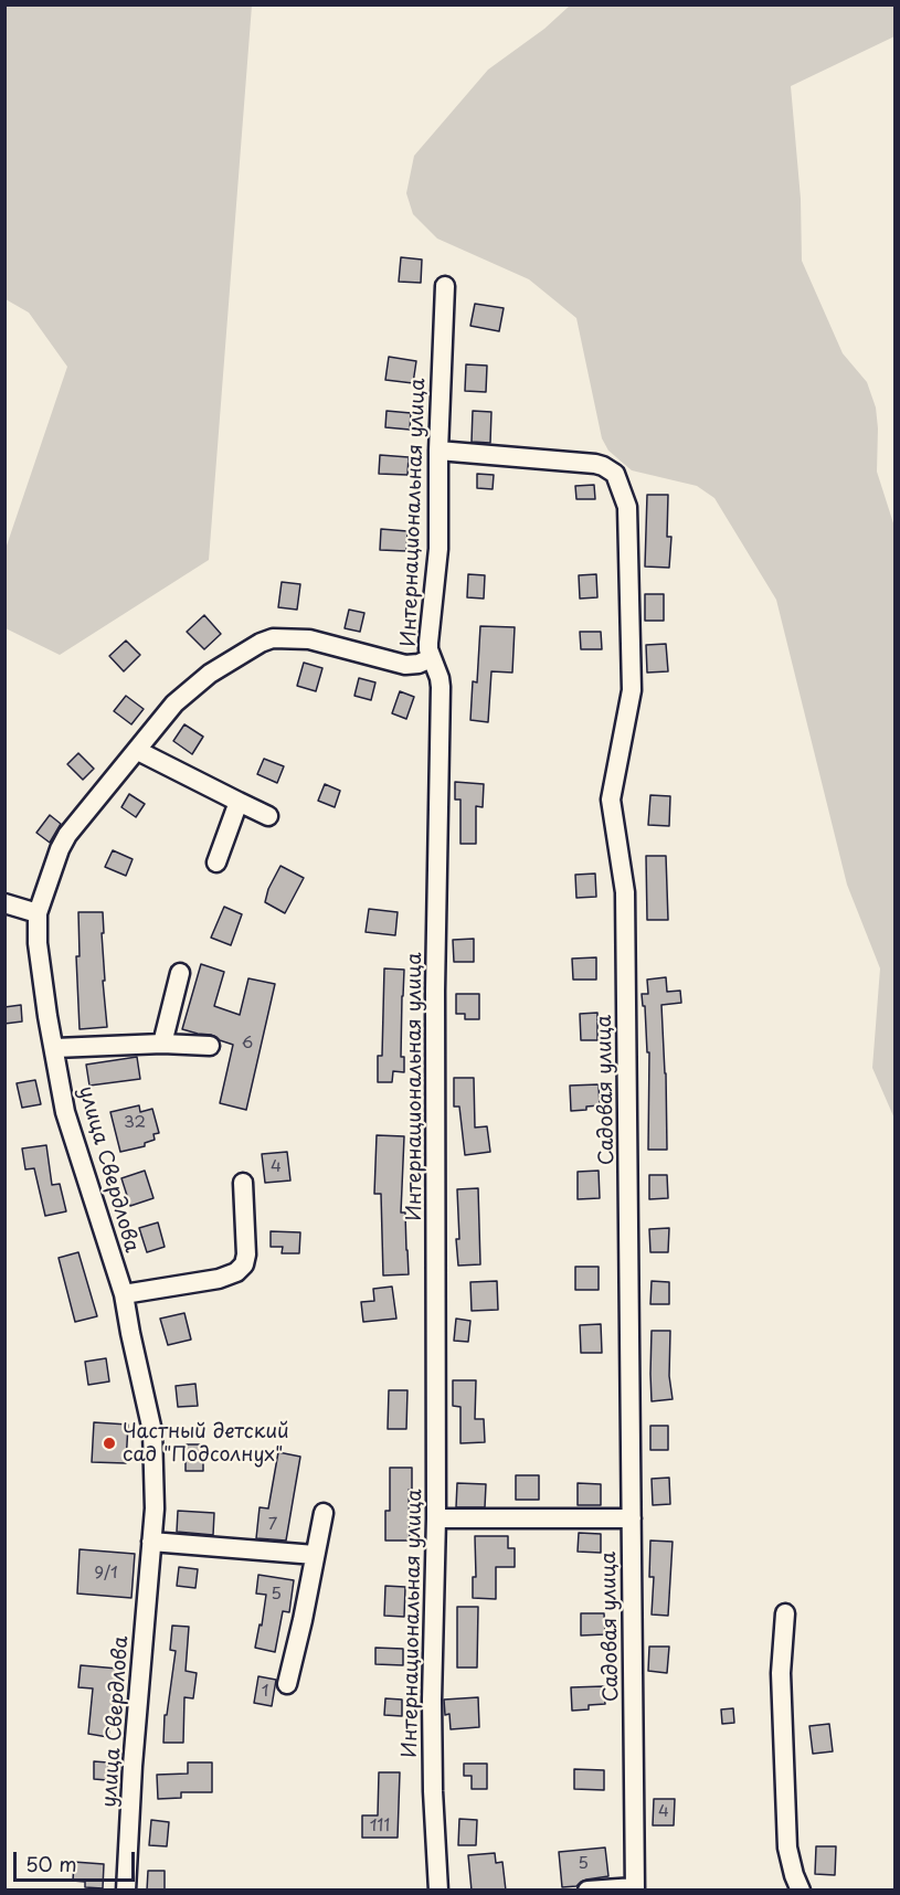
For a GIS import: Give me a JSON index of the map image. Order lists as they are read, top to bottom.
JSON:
{
  "streets": {
    "street": ["Интернациональная улица", "Садовая улица", "улица Свердлова"]
  },
  "crossings": [
    ["Интернациональная улица", "Садовая улица"],
    ["Интернациональная улица", "улица Свердлова"]
  ],
  "places": ["Частный детский сад \"Подсолнух\""],
  "house_numbers": [
    "6",
    "32",
    "4",
    "7",
    "9/1",
    "5",
    "1",
    "4",
    "111",
    "5"
  ],
  "scale_bar": "50 m"
}
